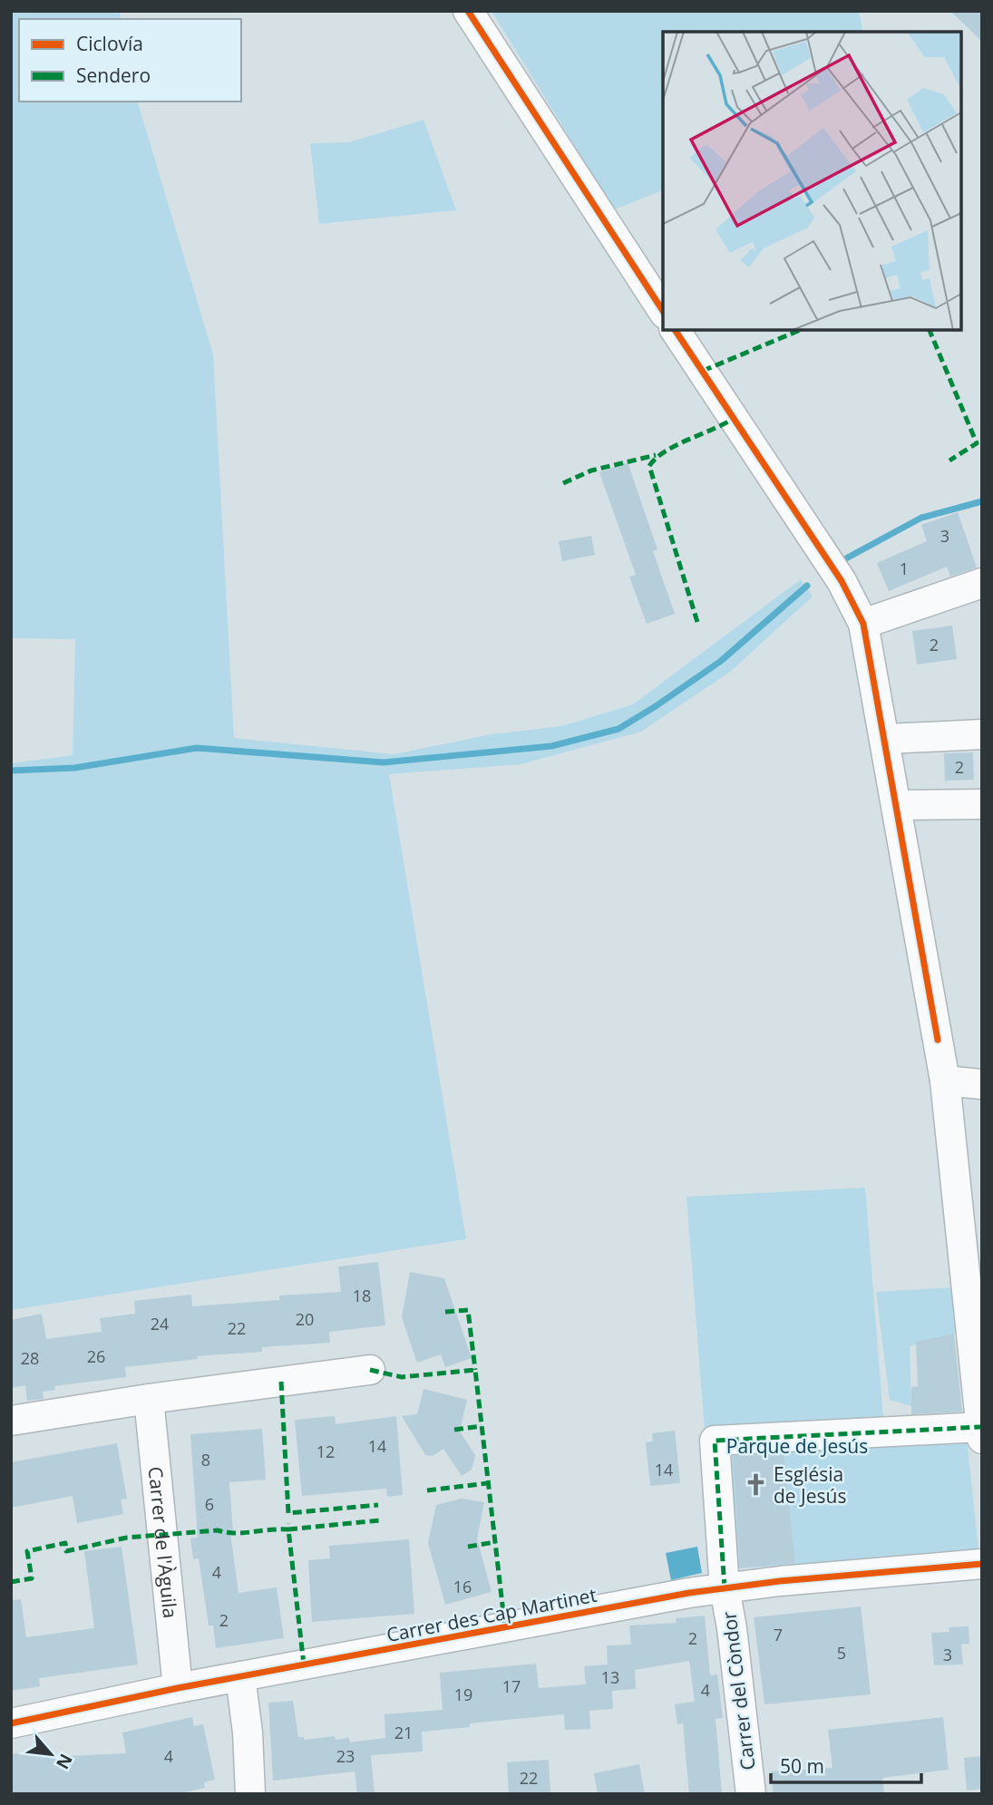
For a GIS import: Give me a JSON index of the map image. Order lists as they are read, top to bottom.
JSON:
{
  "streets": {
    "street": ["Carrer de l'Àguila", "Carrer des Cap Martinet", "Carrer del Còndor"]
  },
  "crossings": [
    ["Carrer de l'Àguila", "Carrer des Cap Martinet"],
    ["Carrer des Cap Martinet", "Carrer del Còndor"]
  ],
  "parks": ["Parque de Jesús"],
  "places": {
    "church": ["Església de Jesús"]
  },
  "house_numbers": [
    "3",
    "1",
    "2",
    "2",
    "18",
    "20",
    "24",
    "22",
    "26",
    "28",
    "14",
    "12",
    "8",
    "14",
    "6",
    "4",
    "16",
    "2",
    "7",
    "2",
    "5",
    "3",
    "13",
    "17",
    "4",
    "19",
    "21",
    "4",
    "23",
    "22"
  ],
  "legend": ["Ciclovía", "Sendero"],
  "scale_bar": "50 m",
  "north": "bottom right"
}
